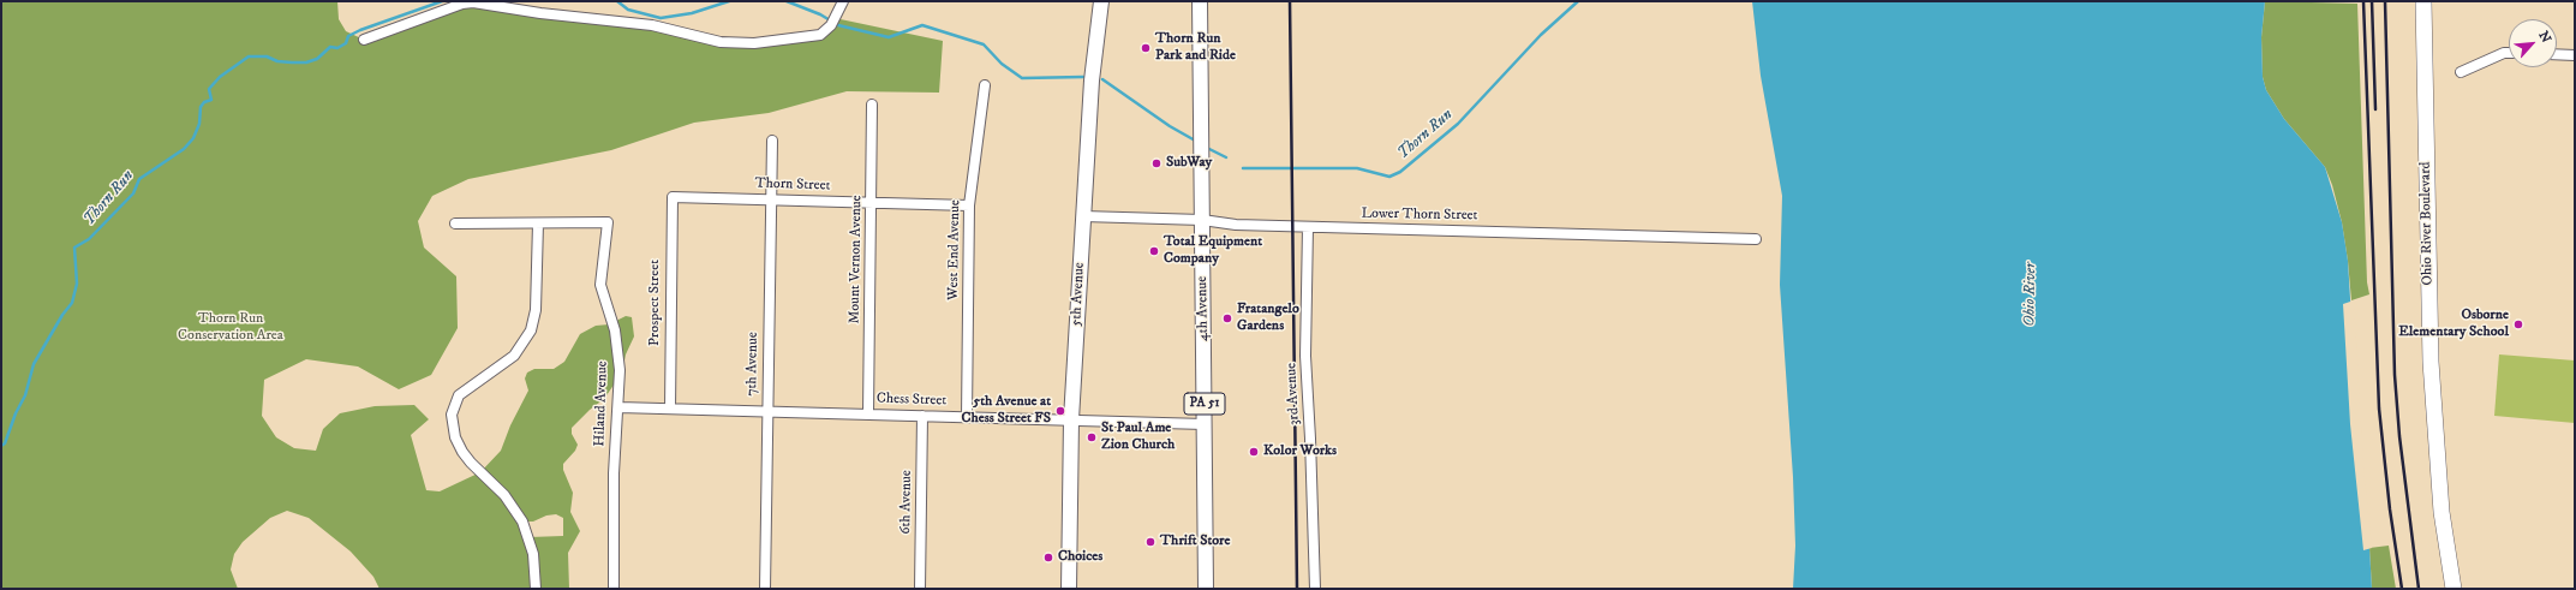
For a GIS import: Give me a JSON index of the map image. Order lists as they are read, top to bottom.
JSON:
{
  "streets": {
    "highway": ["Ohio River Boulevard"],
    "main road": ["5th Avenue", "4th Avenue", "PA 51"],
    "street": [
      "Thorn Street",
      "Lower Thorn Street",
      "West End Avenue",
      "Mount Vernon Avenue",
      "Prospect Street",
      "7th Avenue",
      "3rd Avenue",
      "Chess Street",
      "Hiland Avenue",
      "6th Avenue"
    ]
  },
  "crossings": [
    ["Thorn Street", "West End Avenue"],
    ["Thorn Street", "Mount Vernon Avenue"],
    ["Thorn Street", "Prospect Street"],
    ["Thorn Street", "7th Avenue"],
    ["Lower Thorn Street", "5th Avenue"],
    ["Lower Thorn Street", "4th Avenue"],
    ["Lower Thorn Street", "3rd Avenue"],
    ["West End Avenue", "Chess Street"],
    ["Mount Vernon Avenue", "Chess Street"],
    ["5th Avenue", "Chess Street"],
    ["Prospect Street", "Chess Street"],
    ["4th Avenue", "Chess Street"],
    ["7th Avenue", "Chess Street"],
    ["Chess Street", "Hiland Avenue"],
    ["Chess Street", "6th Avenue"]
  ],
  "water": ["Thorn Run", "Ohio River"],
  "parks": ["Thorn Run Conservation Area"],
  "places": [
    "Thorn Run Park and Ride",
    "SubWay",
    "Total Equipment Company",
    "Fratangelo Gardens",
    "Osborne Elementary School",
    "5th Avenue at Chess Street FS",
    "St Paul Ame Zion Church",
    "Kolor Works",
    "Thrift Store",
    "Choices"
  ],
  "north": "top right"
}
